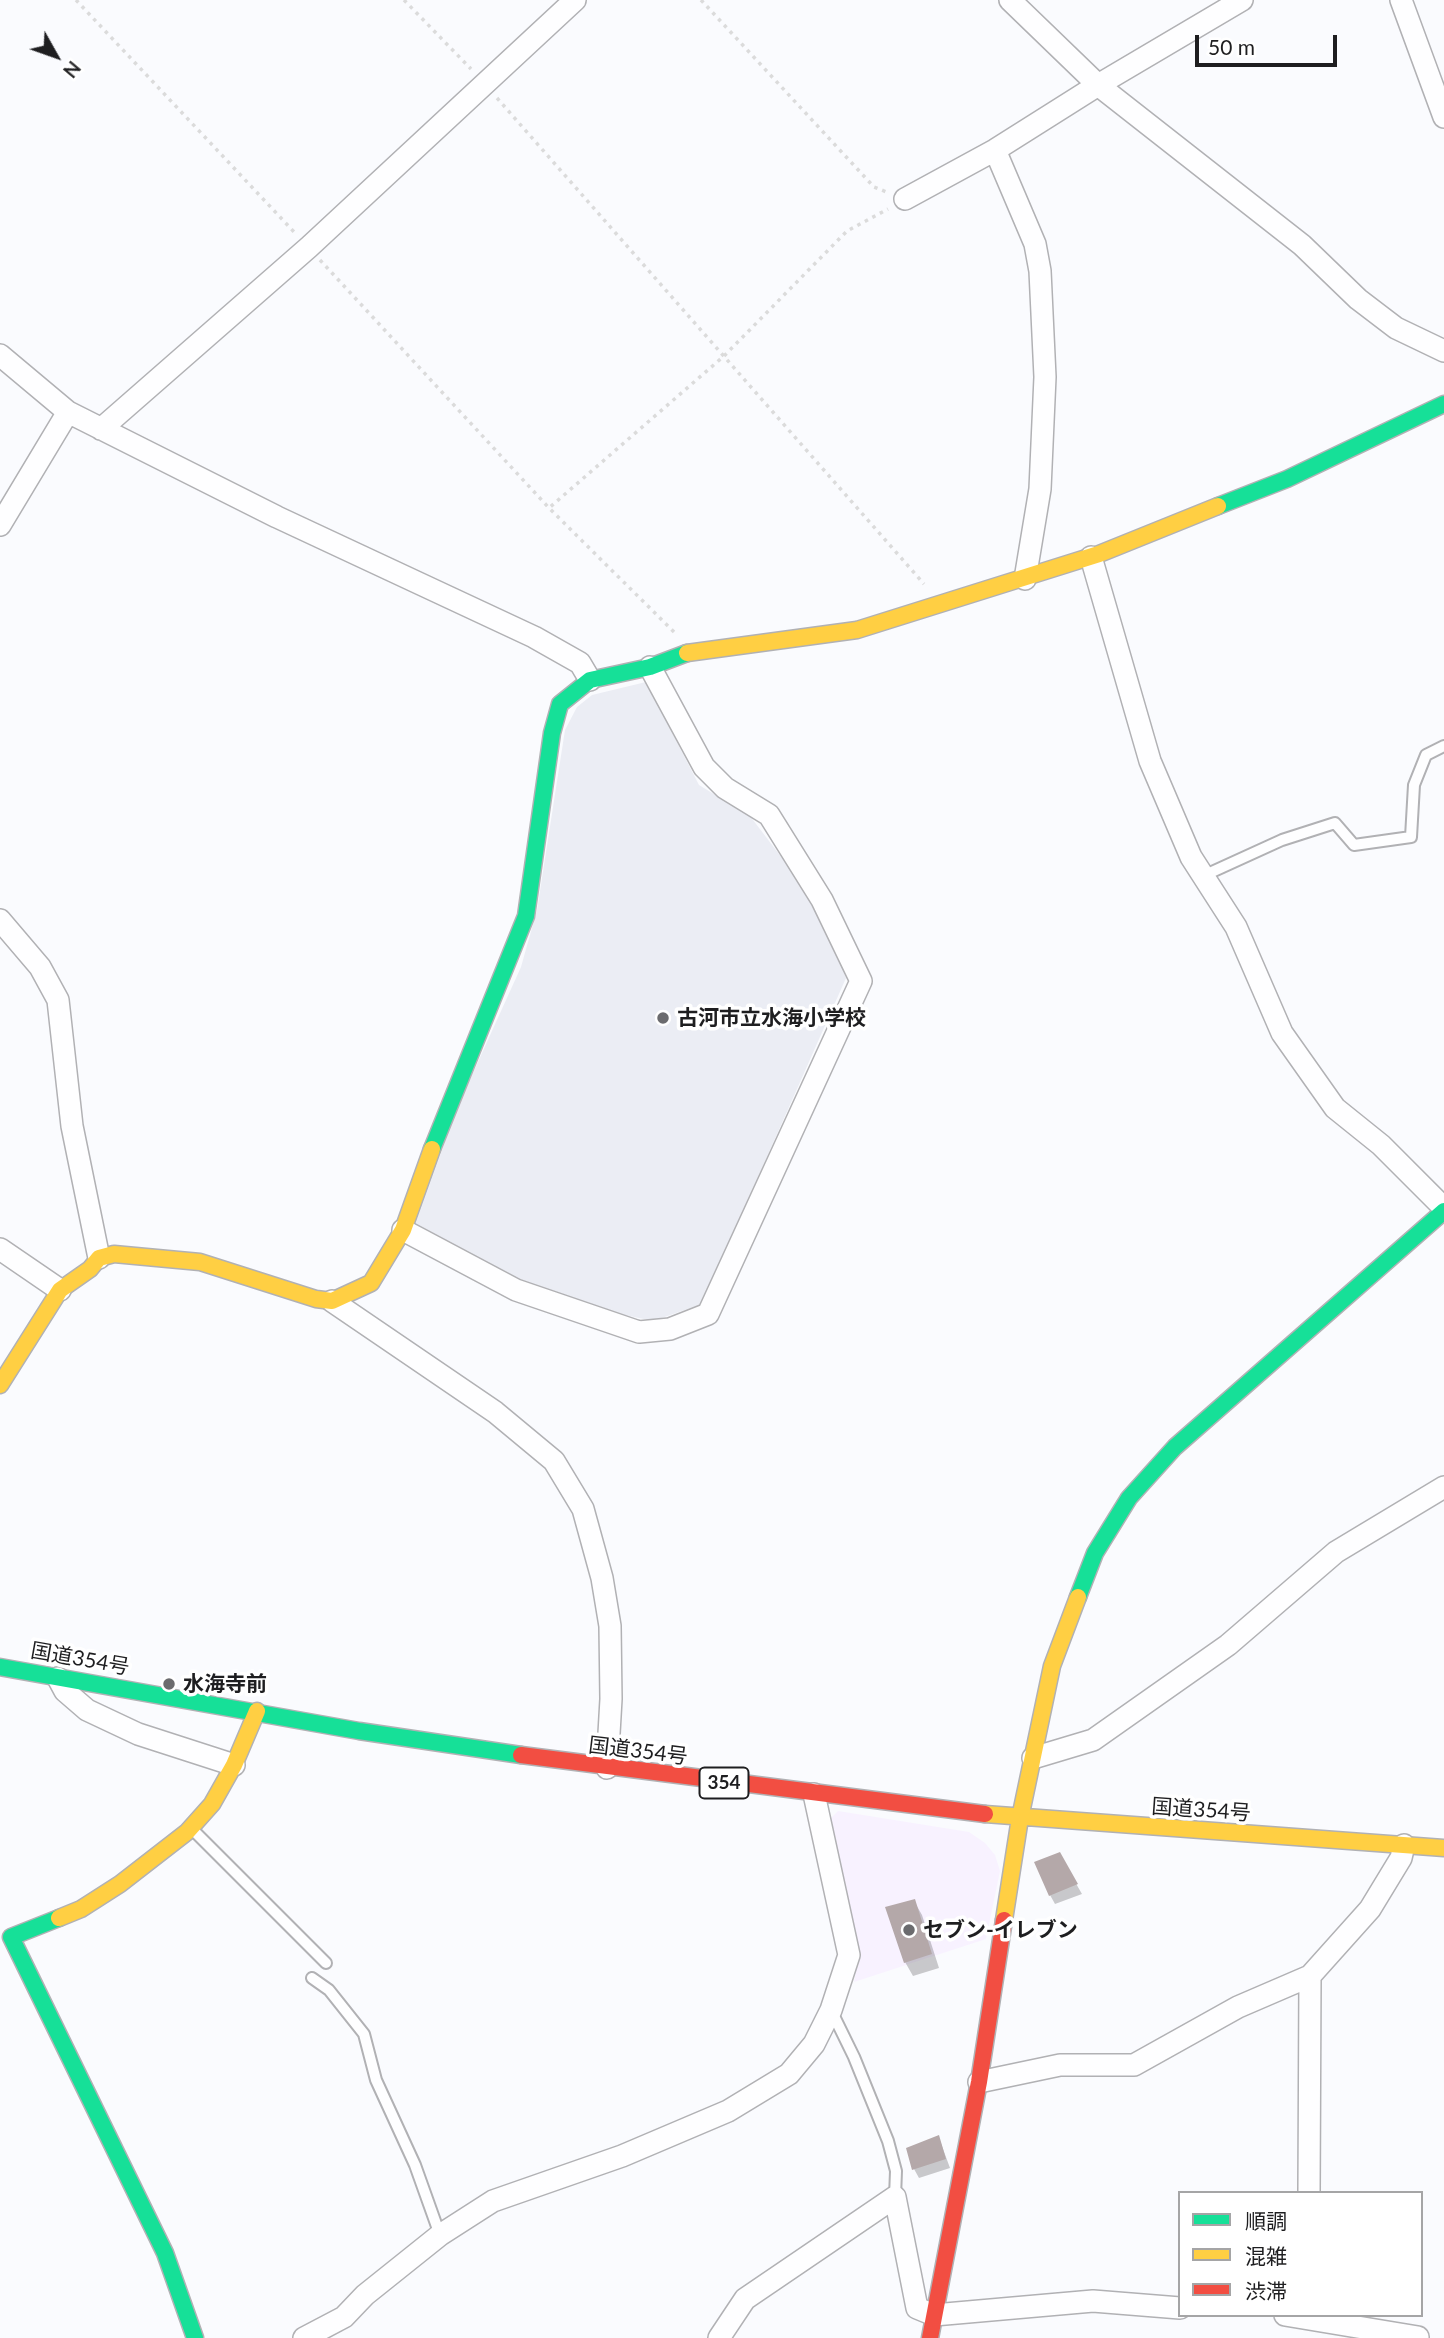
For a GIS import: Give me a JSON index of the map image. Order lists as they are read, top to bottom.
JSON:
{
  "streets": {
    "main road": ["国道354号", "354"]
  },
  "places": ["古河市立水海小学校", "水海寺前", "セブン-イレブン"],
  "legend": ["順調", "混雑", "渋滞"],
  "scale_bar": "50 m",
  "north": "bottom right"
}
